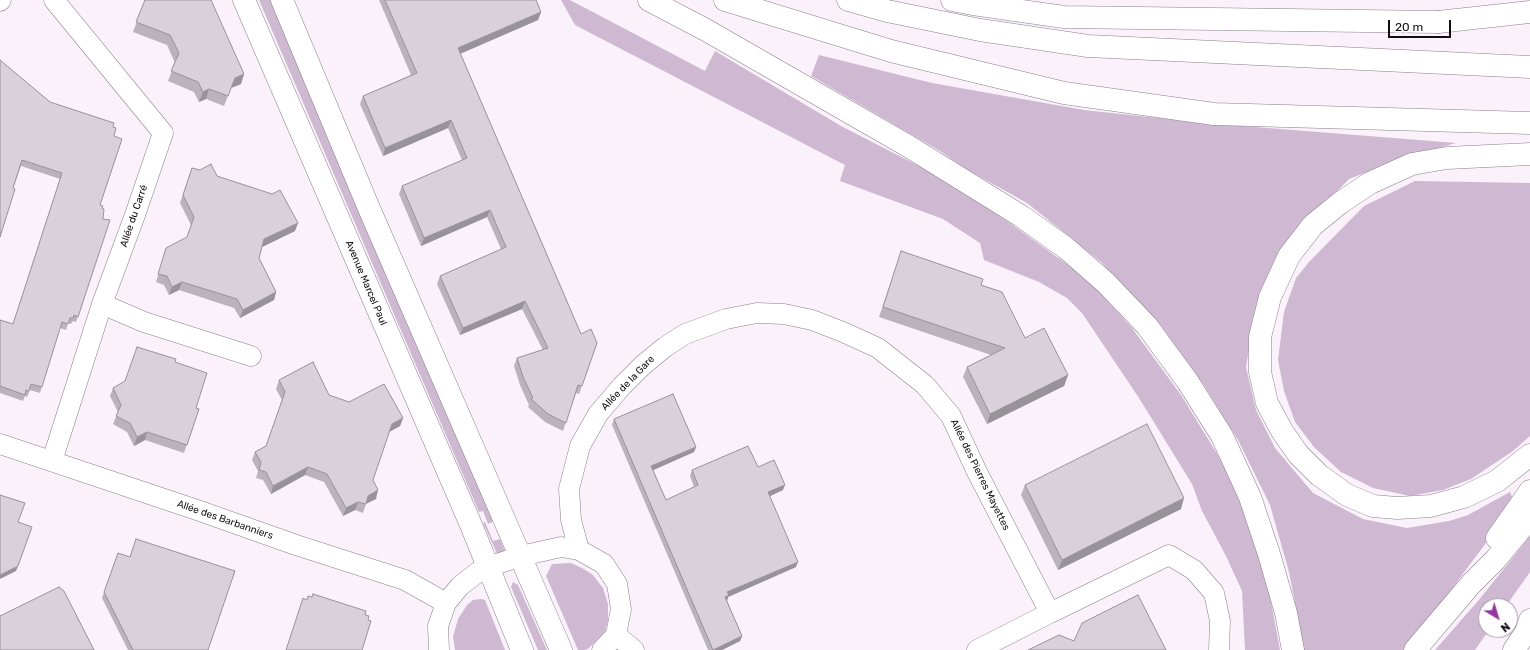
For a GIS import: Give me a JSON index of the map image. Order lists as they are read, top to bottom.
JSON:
{
  "streets": {
    "main road": ["Avenue Marcel Paul"],
    "street": [
      "Allée du Carré",
      "Allée de la Gare",
      "Allée des Pierres Mayettes",
      "Allée des Barbanniers"
    ]
  },
  "crossings": [
    ["Allée du Carré", "Allée des Barbanniers"],
    ["Allée de la Gare", "Allée des Pierres Mayettes"]
  ],
  "scale_bar": "20 m",
  "north": "bottom right"
}
